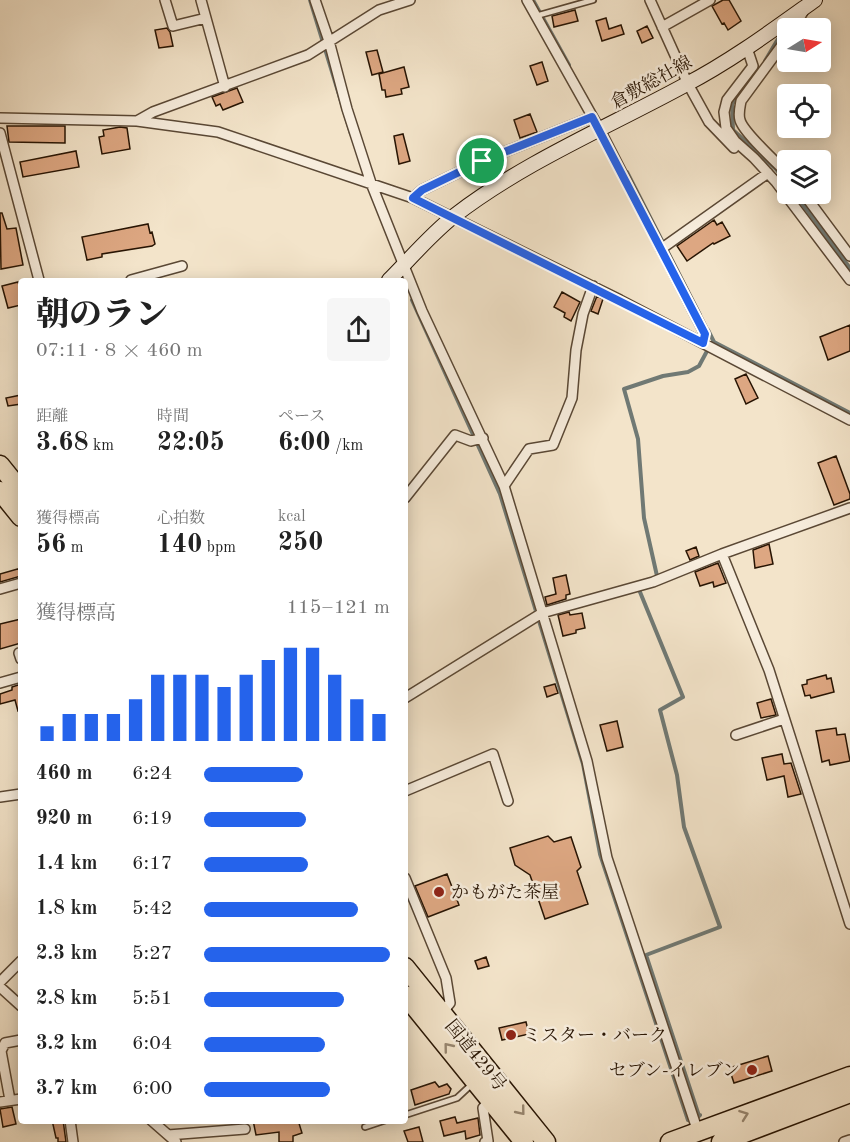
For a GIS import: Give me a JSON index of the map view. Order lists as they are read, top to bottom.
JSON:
{
  "streets": {
    "highway": ["国道429号"],
    "main road": ["倉敷総社線"]
  },
  "places": ["かもがた茶屋", "ミスター・バーク", "セブン-イレブン"],
  "north": "right",
  "page": {
    "heading": ["朝のラン", "07:11 · 8 × 460 m"],
    "stats": [
      ["距離", "3.68 km"],
      ["時間", "22:05"],
      ["ペース", "6:00 /km"],
      ["獲得標高", "56 m"],
      ["心拍数", "140 bpm"],
      ["kcal", "250"]
    ],
    "chart": ["獲得標高", "115–121 m"],
    "list": [
      {
        "name": "460 m",
        "note": "6:24"
      },
      {
        "name": "920 m",
        "note": "6:19"
      },
      {
        "name": "1.4 km",
        "note": "6:17"
      },
      {
        "name": "1.8 km",
        "note": "5:42"
      },
      {
        "name": "2.3 km",
        "note": "5:27"
      },
      {
        "name": "2.8 km",
        "note": "5:51"
      },
      {
        "name": "3.2 km",
        "note": "6:04"
      },
      {
        "name": "3.7 km",
        "note": "6:00"
      }
    ]
  }
}
